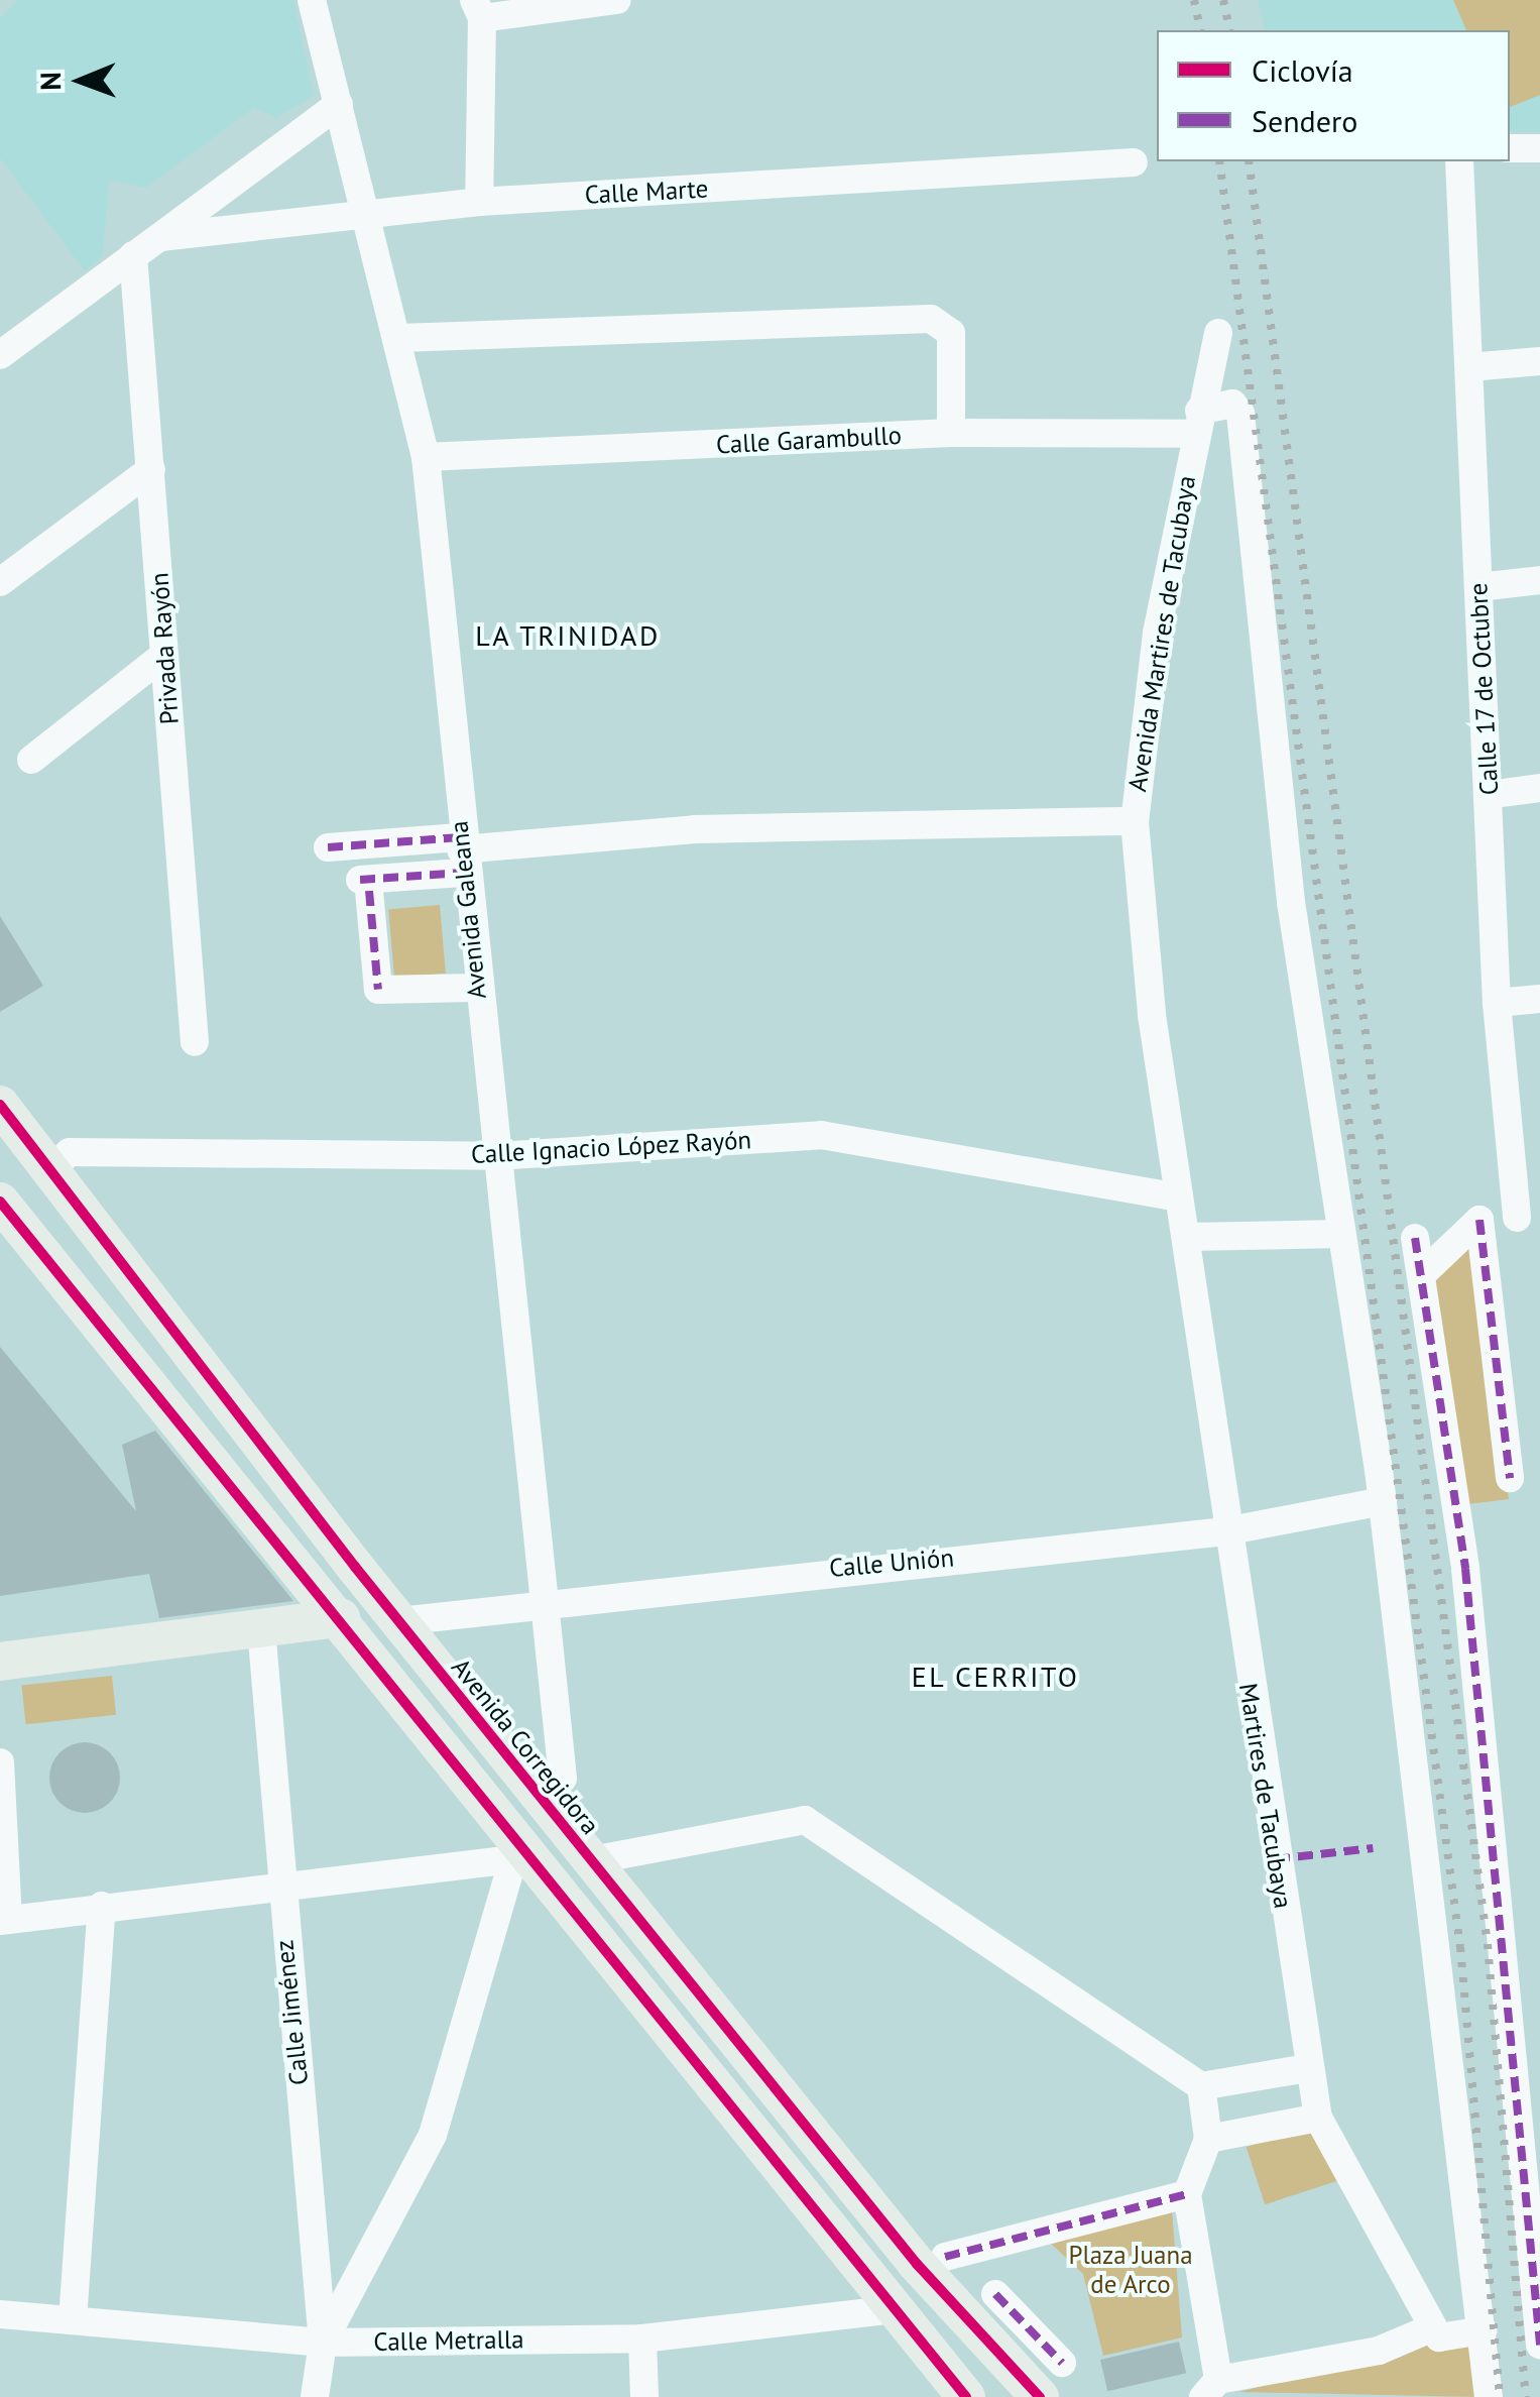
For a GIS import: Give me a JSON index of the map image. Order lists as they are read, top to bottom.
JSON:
{
  "streets": {
    "main road": ["Avenida Corregidora"],
    "street": [
      "Calle Marte",
      "Calle Garambullo",
      "Avenida Martires de Tacubaya",
      "Privada Rayón",
      "Calle 17 de Octubre",
      "Avenida Galeana",
      "Calle Ignacio López Rayón",
      "Calle Unión",
      "Martires de Tacubaya",
      "Calle Jiménez",
      "Calle Metralla"
    ]
  },
  "crossings": [
    ["Calle Marte", "Privada Rayón"],
    ["Calle Marte", "Avenida Galeana"],
    ["Calle Garambullo", "Avenida Martires de Tacubaya"],
    ["Calle Garambullo", "Avenida Galeana"],
    ["Avenida Martires de Tacubaya", "Calle Ignacio López Rayón"],
    ["Avenida Martires de Tacubaya", "Martires de Tacubaya"],
    ["Avenida Galeana", "Calle Ignacio López Rayón"],
    ["Avenida Galeana", "Calle Unión"],
    ["Calle Ignacio López Rayón", "Avenida Corregidora"],
    ["Calle Unión", "Avenida Corregidora"],
    ["Calle Unión", "Martires de Tacubaya"],
    ["Calle Jiménez", "Calle Metralla"]
  ],
  "districts": ["LA TRINIDAD", "EL CERRITO"],
  "parks": ["Plaza Juana de Arco"],
  "legend": ["Ciclovía", "Sendero"],
  "north": "left"
}
